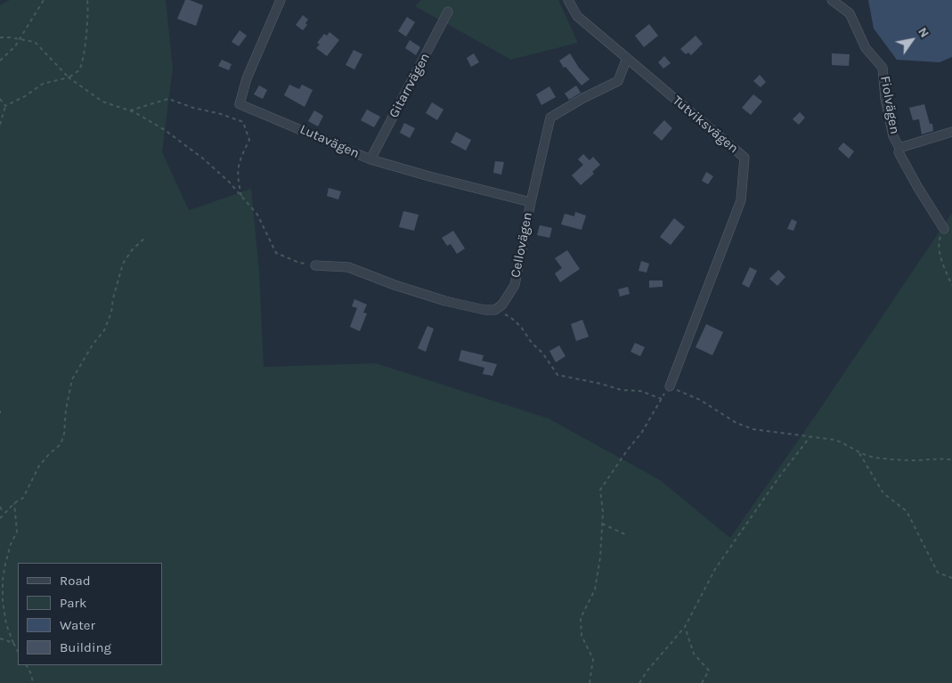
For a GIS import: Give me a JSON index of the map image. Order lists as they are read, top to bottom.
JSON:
{
  "streets": {
    "street": [
      "Gitarrvägen",
      "Fiolvägen",
      "Tutviksvägen",
      "Lutavägen",
      "Cellovägen"
    ]
  },
  "crossings": [
    ["Gitarrvägen", "Lutavägen"],
    ["Tutviksvägen", "Cellovägen"],
    ["Lutavägen", "Cellovägen"]
  ],
  "legend": [
    "Road",
    "Park",
    "Water",
    "Building"
  ],
  "north": "top right"
}
